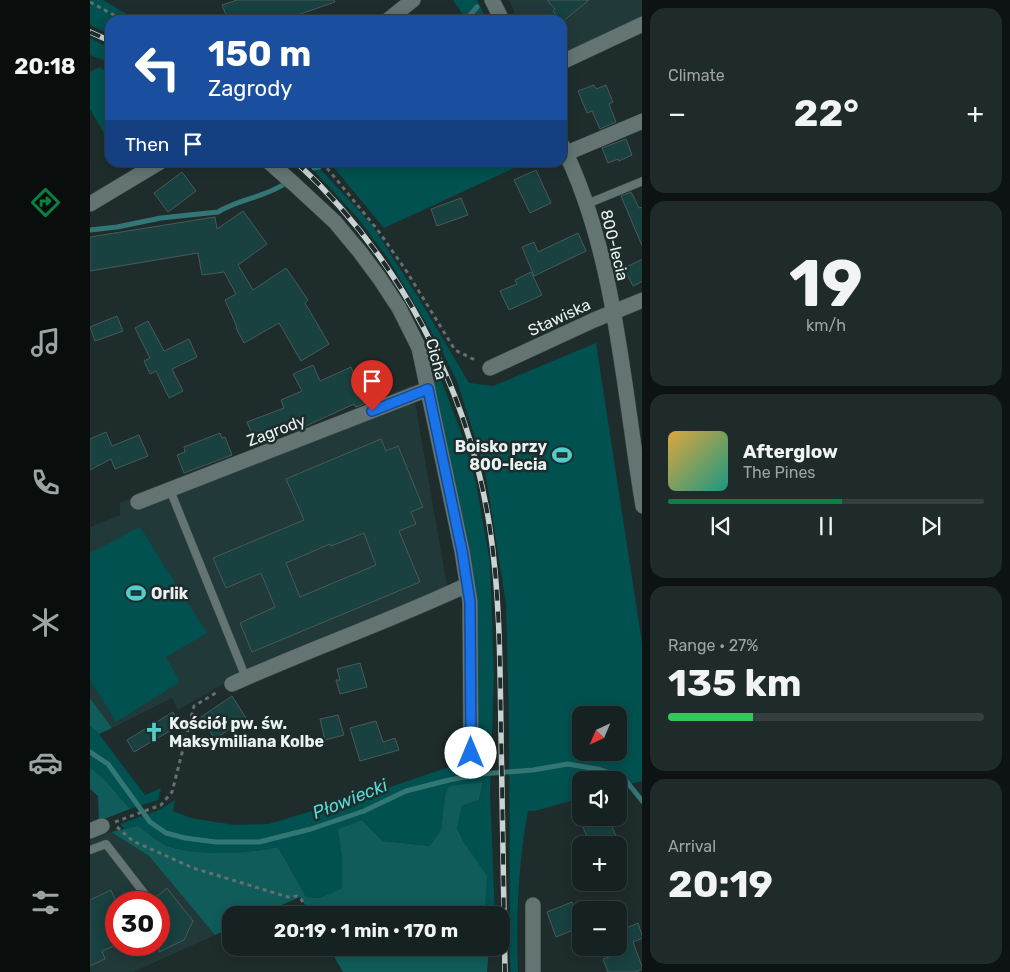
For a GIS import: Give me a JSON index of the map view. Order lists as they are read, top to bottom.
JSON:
{
  "streets": {
    "street": [
      "800-lecia",
      "Stawiska",
      "Cicha",
      "Zagrody"
    ]
  },
  "crossings": [
    ["800-lecia", "Stawiska"],
    ["Cicha", "Zagrody"]
  ],
  "water": ["Płowiecki"],
  "places": {
    "sports": ["Boisko przy 800-lecia", "Orlik"],
    "church": ["Kościół pw. św. Maksymiliana Kolbe"]
  },
  "north": "bottom left",
  "page": {
    "tabs": "20:18",
    "tile": [
      "Climate",
      ["19", "km/h"],
      ["Range · 27%", "135 km"],
      ["Arrival", "20:19"]
    ],
    "turn": ["150 m", "Zagrody"],
    "heat": ["−", "22°", "+"],
    "then": "Then",
    "song": ["Afterglow", "The Pines"],
    "map_buttons": ["+", "−"],
    "limit": "30",
    "trip": "20:19 · 1 min · 170 m"
  }
}
